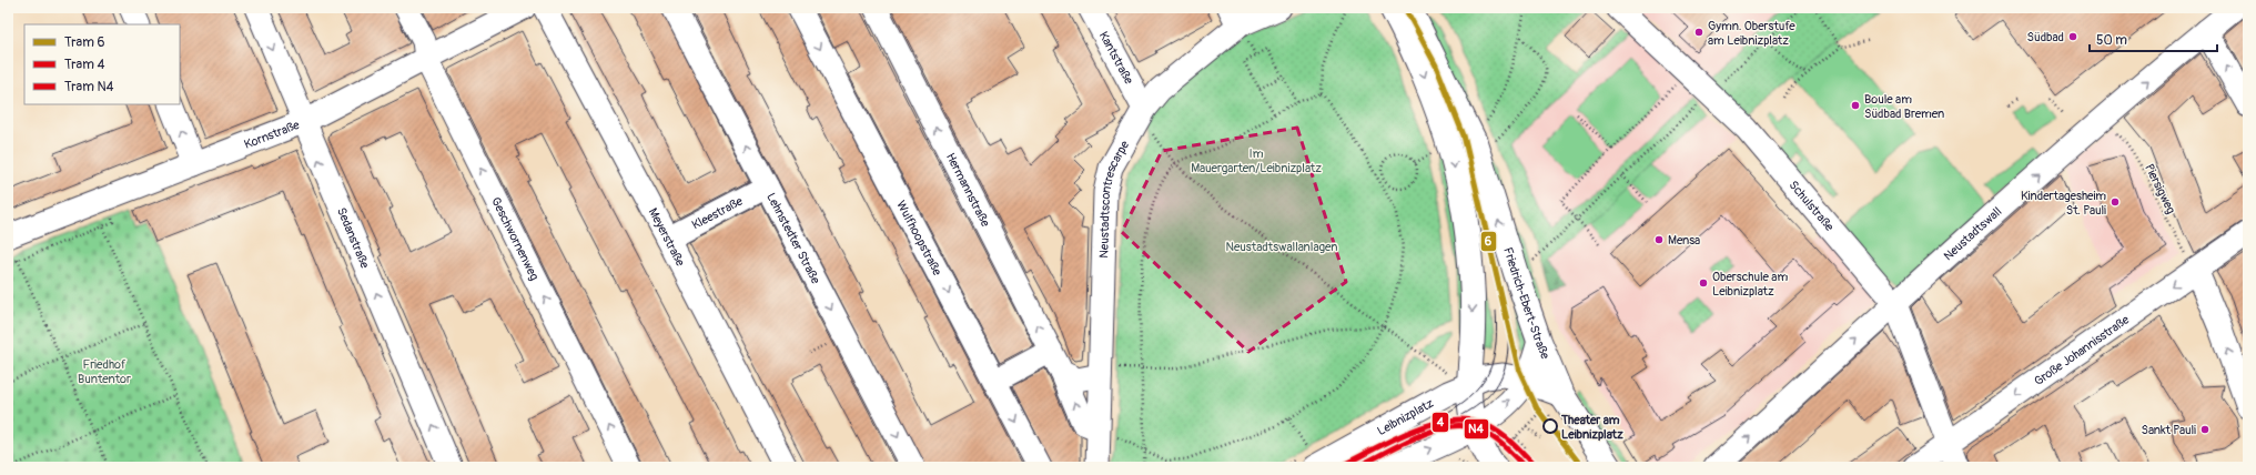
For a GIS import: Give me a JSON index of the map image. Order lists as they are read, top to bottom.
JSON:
{
  "streets": {
    "main road": ["Friedrich-Ebert-Straße"],
    "street": [
      "Kantstraße",
      "Kornstraße",
      "Hermannstraße",
      "Neustadtscontrescarpe",
      "Schulstraße",
      "Kleestraße",
      "Neustadtswall",
      "Meyerstraße",
      "Sedanstraße",
      "Lehnstedter Straße",
      "Wulfhoopstraße",
      "Geschwornenweg",
      "Große Johannisstraße",
      "Leibnizplatz"
    ],
    "path": ["Piersigweg"]
  },
  "crossings": [
    ["Kantstraße", "Neustadtscontrescarpe"],
    ["Kornstraße", "Sedanstraße"],
    ["Kornstraße", "Geschwornenweg"],
    ["Piersigweg", "Neustadtswall"],
    ["Piersigweg", "Große Johannisstraße"],
    ["Hermannstraße", "Neustadtscontrescarpe"],
    ["Schulstraße", "Neustadtswall"],
    ["Schulstraße", "Große Johannisstraße"],
    ["Kleestraße", "Meyerstraße"],
    ["Kleestraße", "Lehnstedter Straße"],
    ["Friedrich-Ebert-Straße", "Leibnizplatz"]
  ],
  "one_way": [
    "Hermannstraße",
    "Neustadtswall",
    "Wulfhoopstraße",
    "Geschwornenweg",
    "Große Johannisstraße"
  ],
  "parks": ["Im Mauergarten/Leibnizplatz", "Neustadtswallanlagen", "Friedhof Buntentor"],
  "places": [
    "Gymn. Oberstufe am Leibnizplatz",
    "Südbad",
    "Boule am Südbad Bremen",
    "Kindertagesheim St. Pauli",
    "Mensa",
    "Oberschule am Leibnizplatz",
    "Theater am Leibnizplatz",
    "Sankt Pauli"
  ],
  "lines": ["tram line 6", "tram line 4", "tram line N4"],
  "legend": ["Tram 6", "Tram 4", "Tram N4"],
  "scale_bar": "50 m"
}
